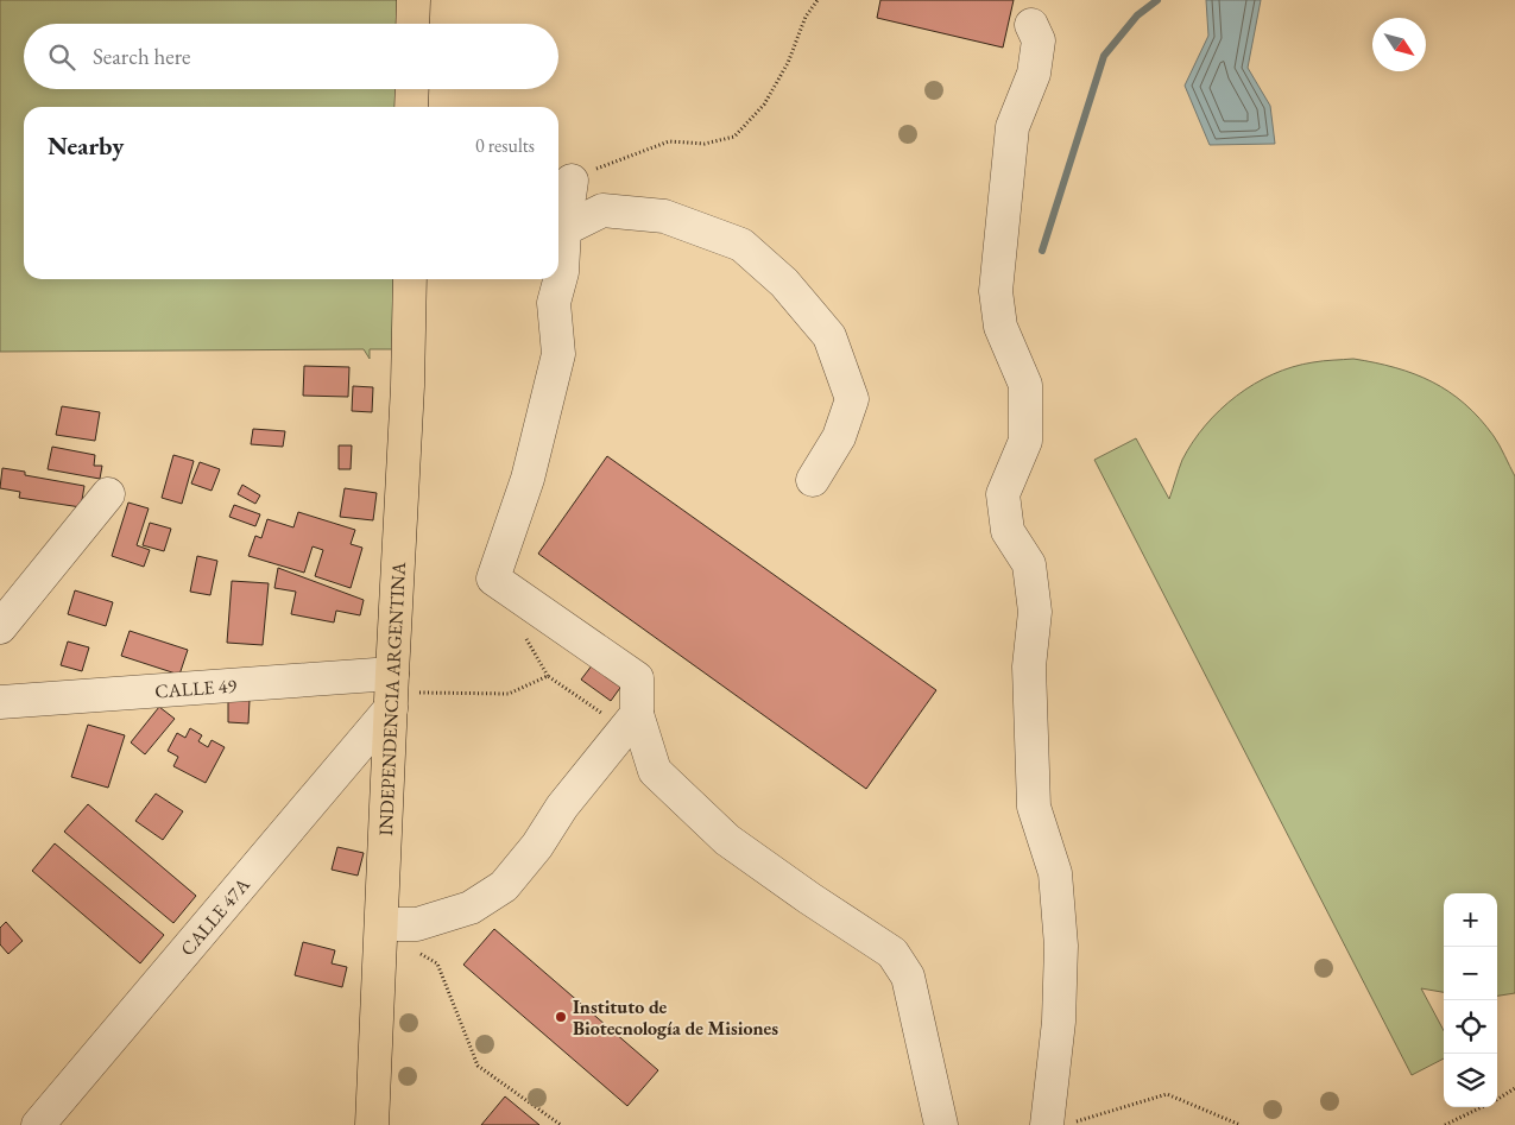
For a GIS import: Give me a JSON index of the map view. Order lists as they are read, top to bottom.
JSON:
{
  "streets": {
    "main road": ["INDEPENDENCIA ARGENTINA"],
    "street": ["CALLE 49", "CALLE 47A"]
  },
  "crossings": [
    ["CALLE 49", "INDEPENDENCIA ARGENTINA"],
    ["CALLE 49", "CALLE 47A"],
    ["INDEPENDENCIA ARGENTINA", "CALLE 47A"]
  ],
  "places": ["Instituto de Biotecnología de Misiones"],
  "north": "bottom right",
  "page": {
    "search": "Search here",
    "heading": ["Nearby", "0 results"],
    "map_buttons": ["+", "−"]
  }
}
